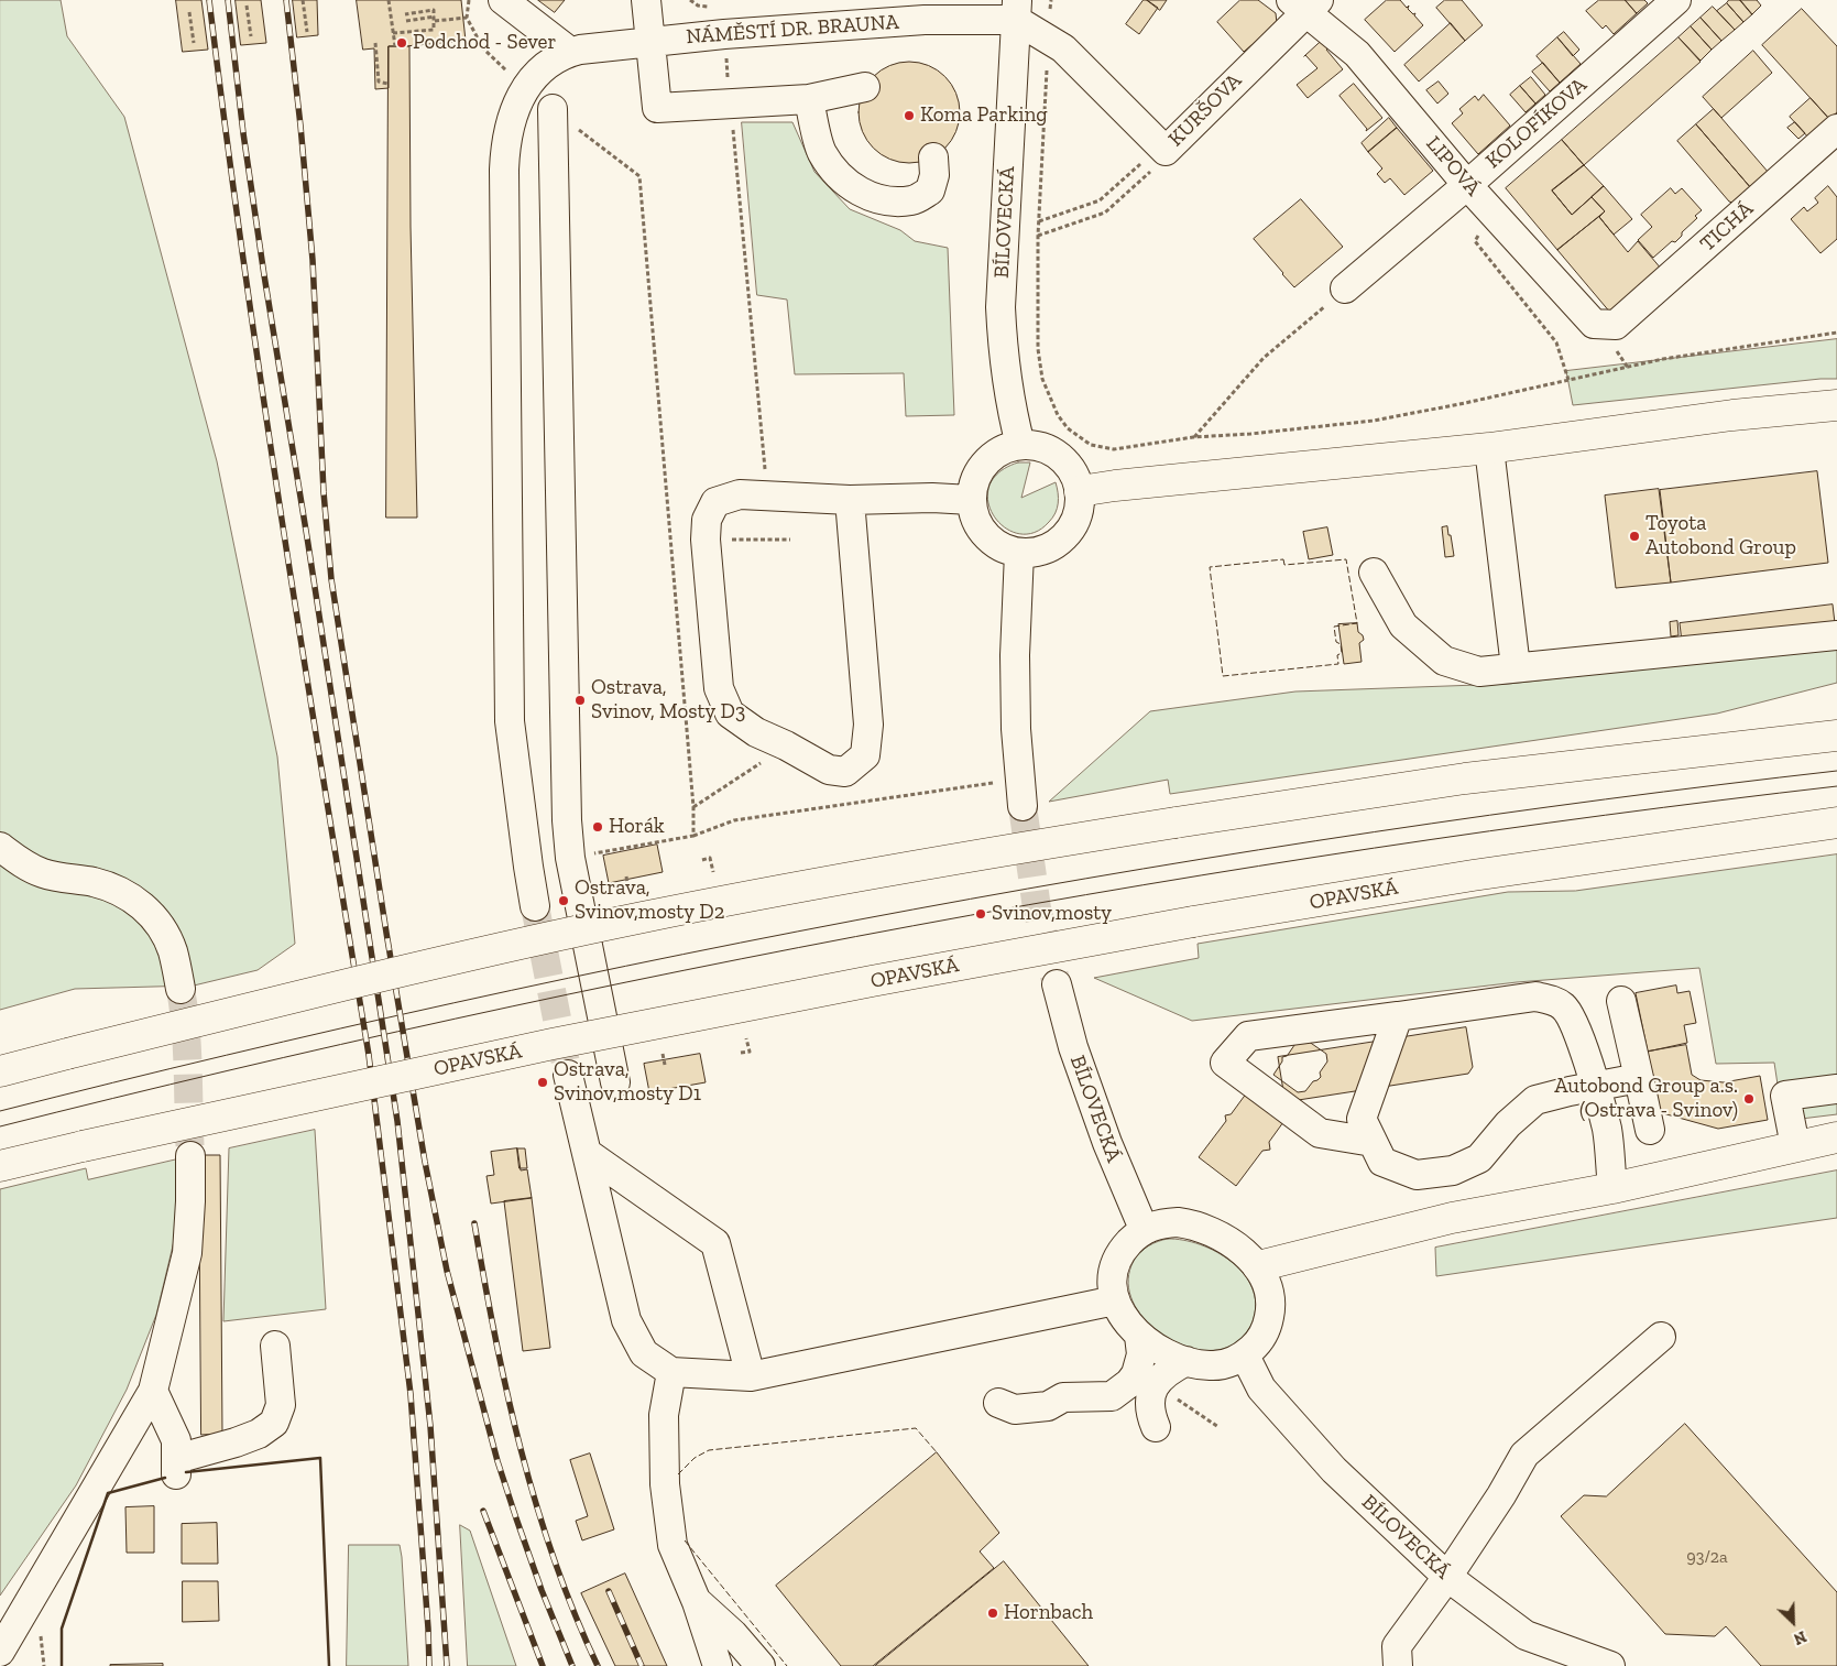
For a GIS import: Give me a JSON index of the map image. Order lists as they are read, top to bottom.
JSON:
{
  "streets": {
    "main road": ["OPAVSKÁ"],
    "street": [
      "NÁMĚSTÍ DR. BRAUNA",
      "KURŠOVA",
      "KOLOFÍKOVA",
      "LIPOVÁ",
      "BÍLOVECKÁ",
      "TICHÁ"
    ]
  },
  "crossings": [
    ["NÁMĚSTÍ DR. BRAUNA", "KURŠOVA"],
    ["NÁMĚSTÍ DR. BRAUNA", "BÍLOVECKÁ"],
    ["KURŠOVA", "LIPOVÁ"],
    ["KURŠOVA", "BÍLOVECKÁ"],
    ["KOLOFÍKOVA", "LIPOVÁ"],
    ["LIPOVÁ", "TICHÁ"]
  ],
  "places": [
    "Podchod - Sever",
    "Koma Parking",
    "Toyota Autobond Group",
    "Ostrava, Svinov, Mosty D3",
    "Horák",
    "Ostrava, Svinov,mosty D2",
    "Svinov,mosty",
    "Ostrava, Svinov,mosty D1",
    "Autobond Group a.s. (Ostrava - Svinov)",
    "Hornbach"
  ],
  "house_numbers": ["93/2a"],
  "north": "bottom right"
}
